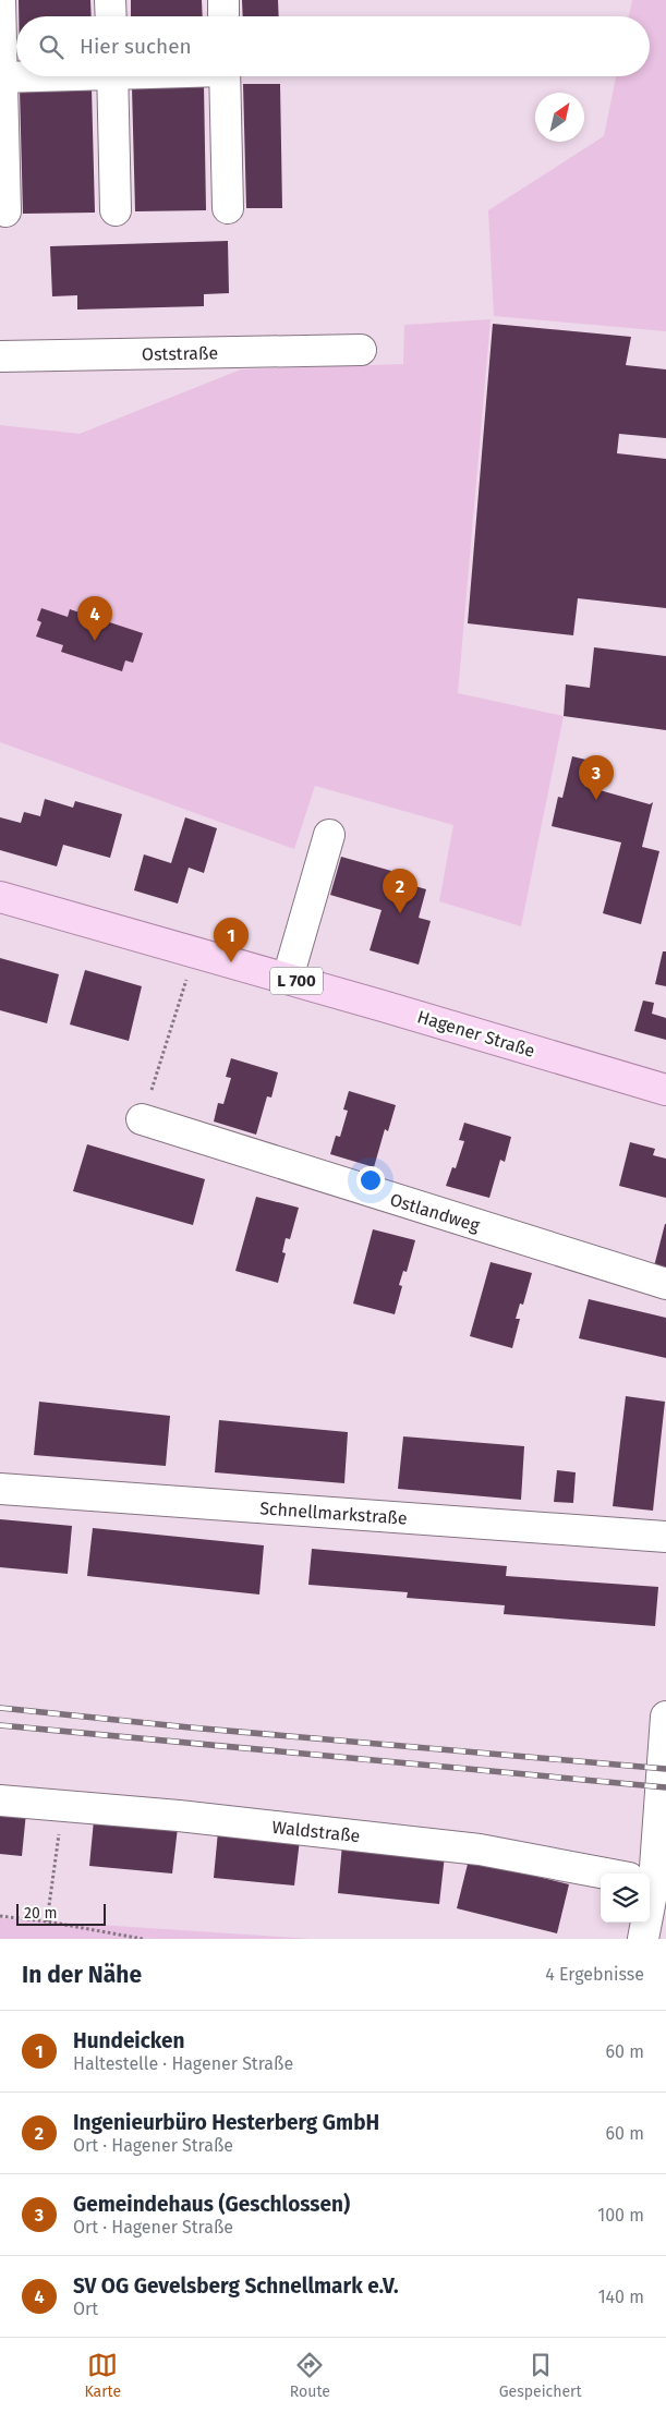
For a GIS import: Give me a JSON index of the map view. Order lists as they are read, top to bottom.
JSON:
{
  "streets": {
    "main road": ["L 700", "Hagener Straße"],
    "street": [
      "Oststraße",
      "Ostlandweg",
      "Schnellmarkstraße",
      "Waldstraße"
    ]
  },
  "scale_bar": "20 m",
  "north": "top right",
  "page": {
    "search": "Hier suchen",
    "pins": [
      "4",
      "3",
      "2",
      "1"
    ],
    "scale": "20 m",
    "heading": ["In der Nähe", "4 Ergebnisse"],
    "list": [
      {
        "mark": "1",
        "name": "Hundeicken",
        "note": "Haltestelle · Hagener Straße",
        "value": "60 m"
      },
      {
        "mark": "2",
        "name": "Ingenieurbüro Hesterberg GmbH",
        "note": "Ort · Hagener Straße",
        "value": "60 m"
      },
      {
        "mark": "3",
        "name": "Gemeindehaus (Geschlossen)",
        "note": "Ort · Hagener Straße",
        "value": "100 m"
      },
      {
        "mark": "4",
        "name": "SV OG Gevelsberg Schnellmark e.V.",
        "note": "Ort",
        "value": "140 m"
      }
    ],
    "nav": ["Karte", "Route", "Gespeichert"]
  }
}
